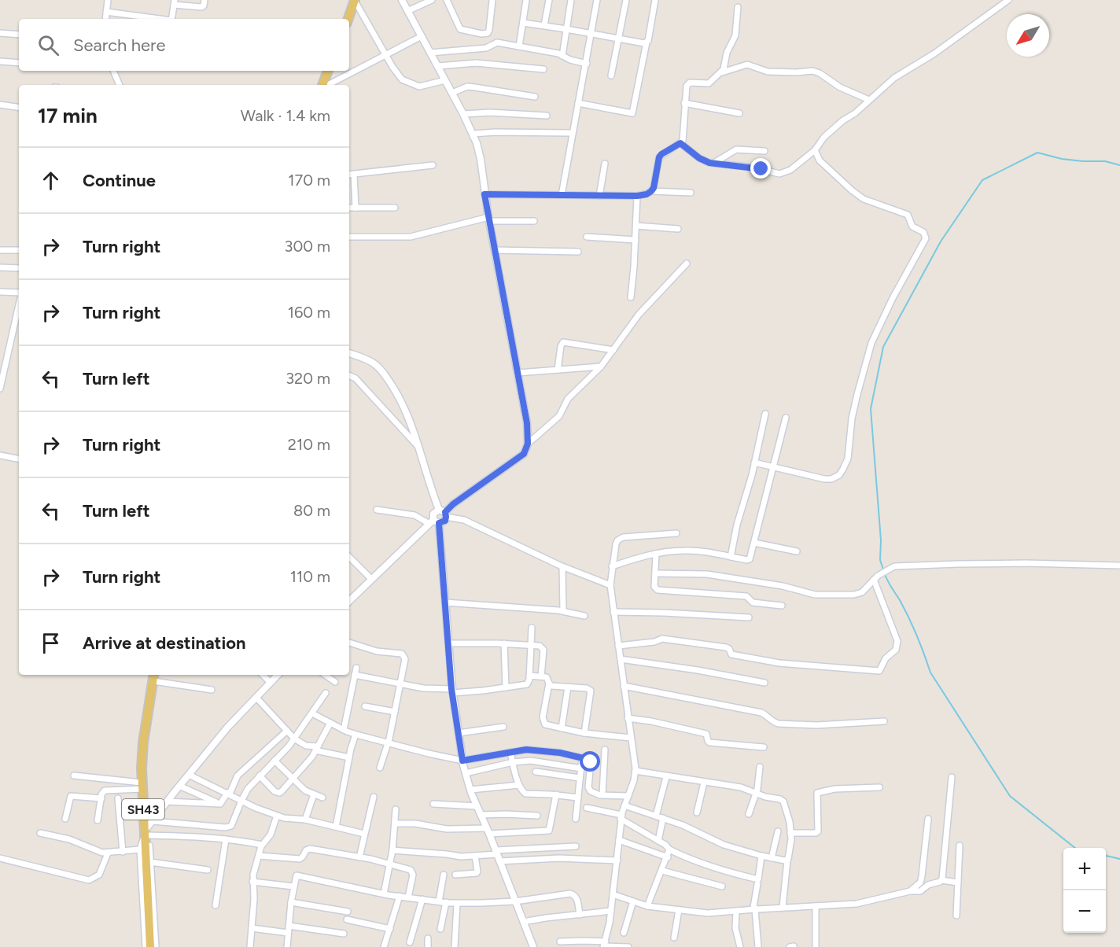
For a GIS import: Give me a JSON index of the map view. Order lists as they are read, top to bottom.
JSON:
{
  "streets": {
    "main road": ["SH43"]
  },
  "north": "bottom left",
  "page": {
    "search": "Search here",
    "heading": ["17 min", "Walk · 1.4 km"],
    "list": [
      ["Continue", "170 m"],
      ["Turn right", "300 m"],
      ["Turn right", "160 m"],
      ["Turn left", "320 m"],
      ["Turn right", "210 m"],
      ["Turn left", "80 m"],
      ["Turn right", "110 m"],
      "Arrive at destination"
    ],
    "map_buttons": ["+", "−"]
  }
}
